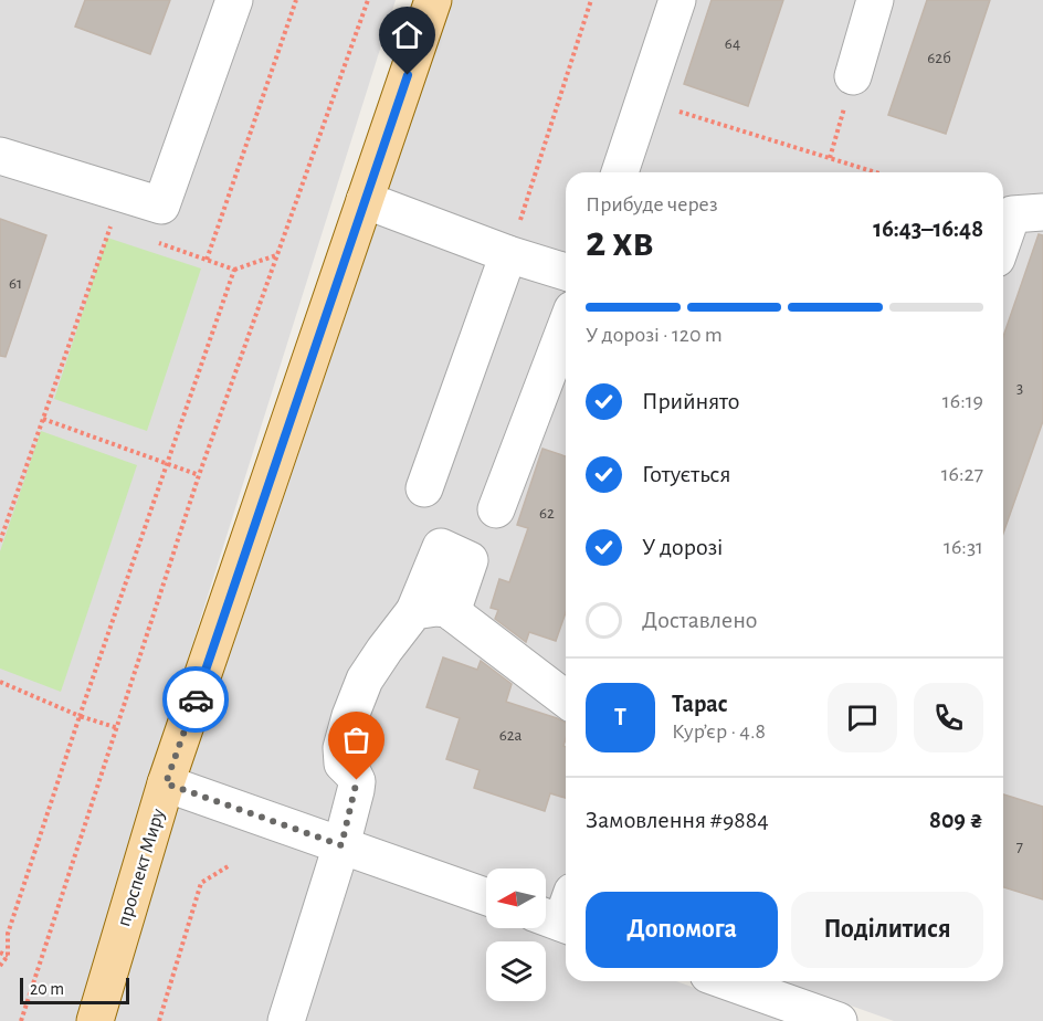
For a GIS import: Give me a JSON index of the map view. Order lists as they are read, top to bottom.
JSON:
{
  "streets": {
    "main road": ["проспект Миру"]
  },
  "house_numbers": [
    "64",
    "62б",
    "61",
    "3",
    "62",
    "62а",
    "7"
  ],
  "scale_bar": "20 m",
  "north": "left",
  "page": {
    "heading": ["2 хв", "Прибуде через", "16:43–16:48"],
    "panel": [
      "Тарас",
      "Кур’єр · 4.8",
      "Замовлення #9884",
      "809 ₴"
    ],
    "bar": "У дорозі · 120 m",
    "list": [
      ["Прийнято", "16:19"],
      ["Готується", "16:27"],
      ["У дорозі", "16:31"],
      "Доставлено"
    ],
    "round": "Т",
    "buttons": ["Допомога", "Поділитися"],
    "scale": "20 m"
  }
}
